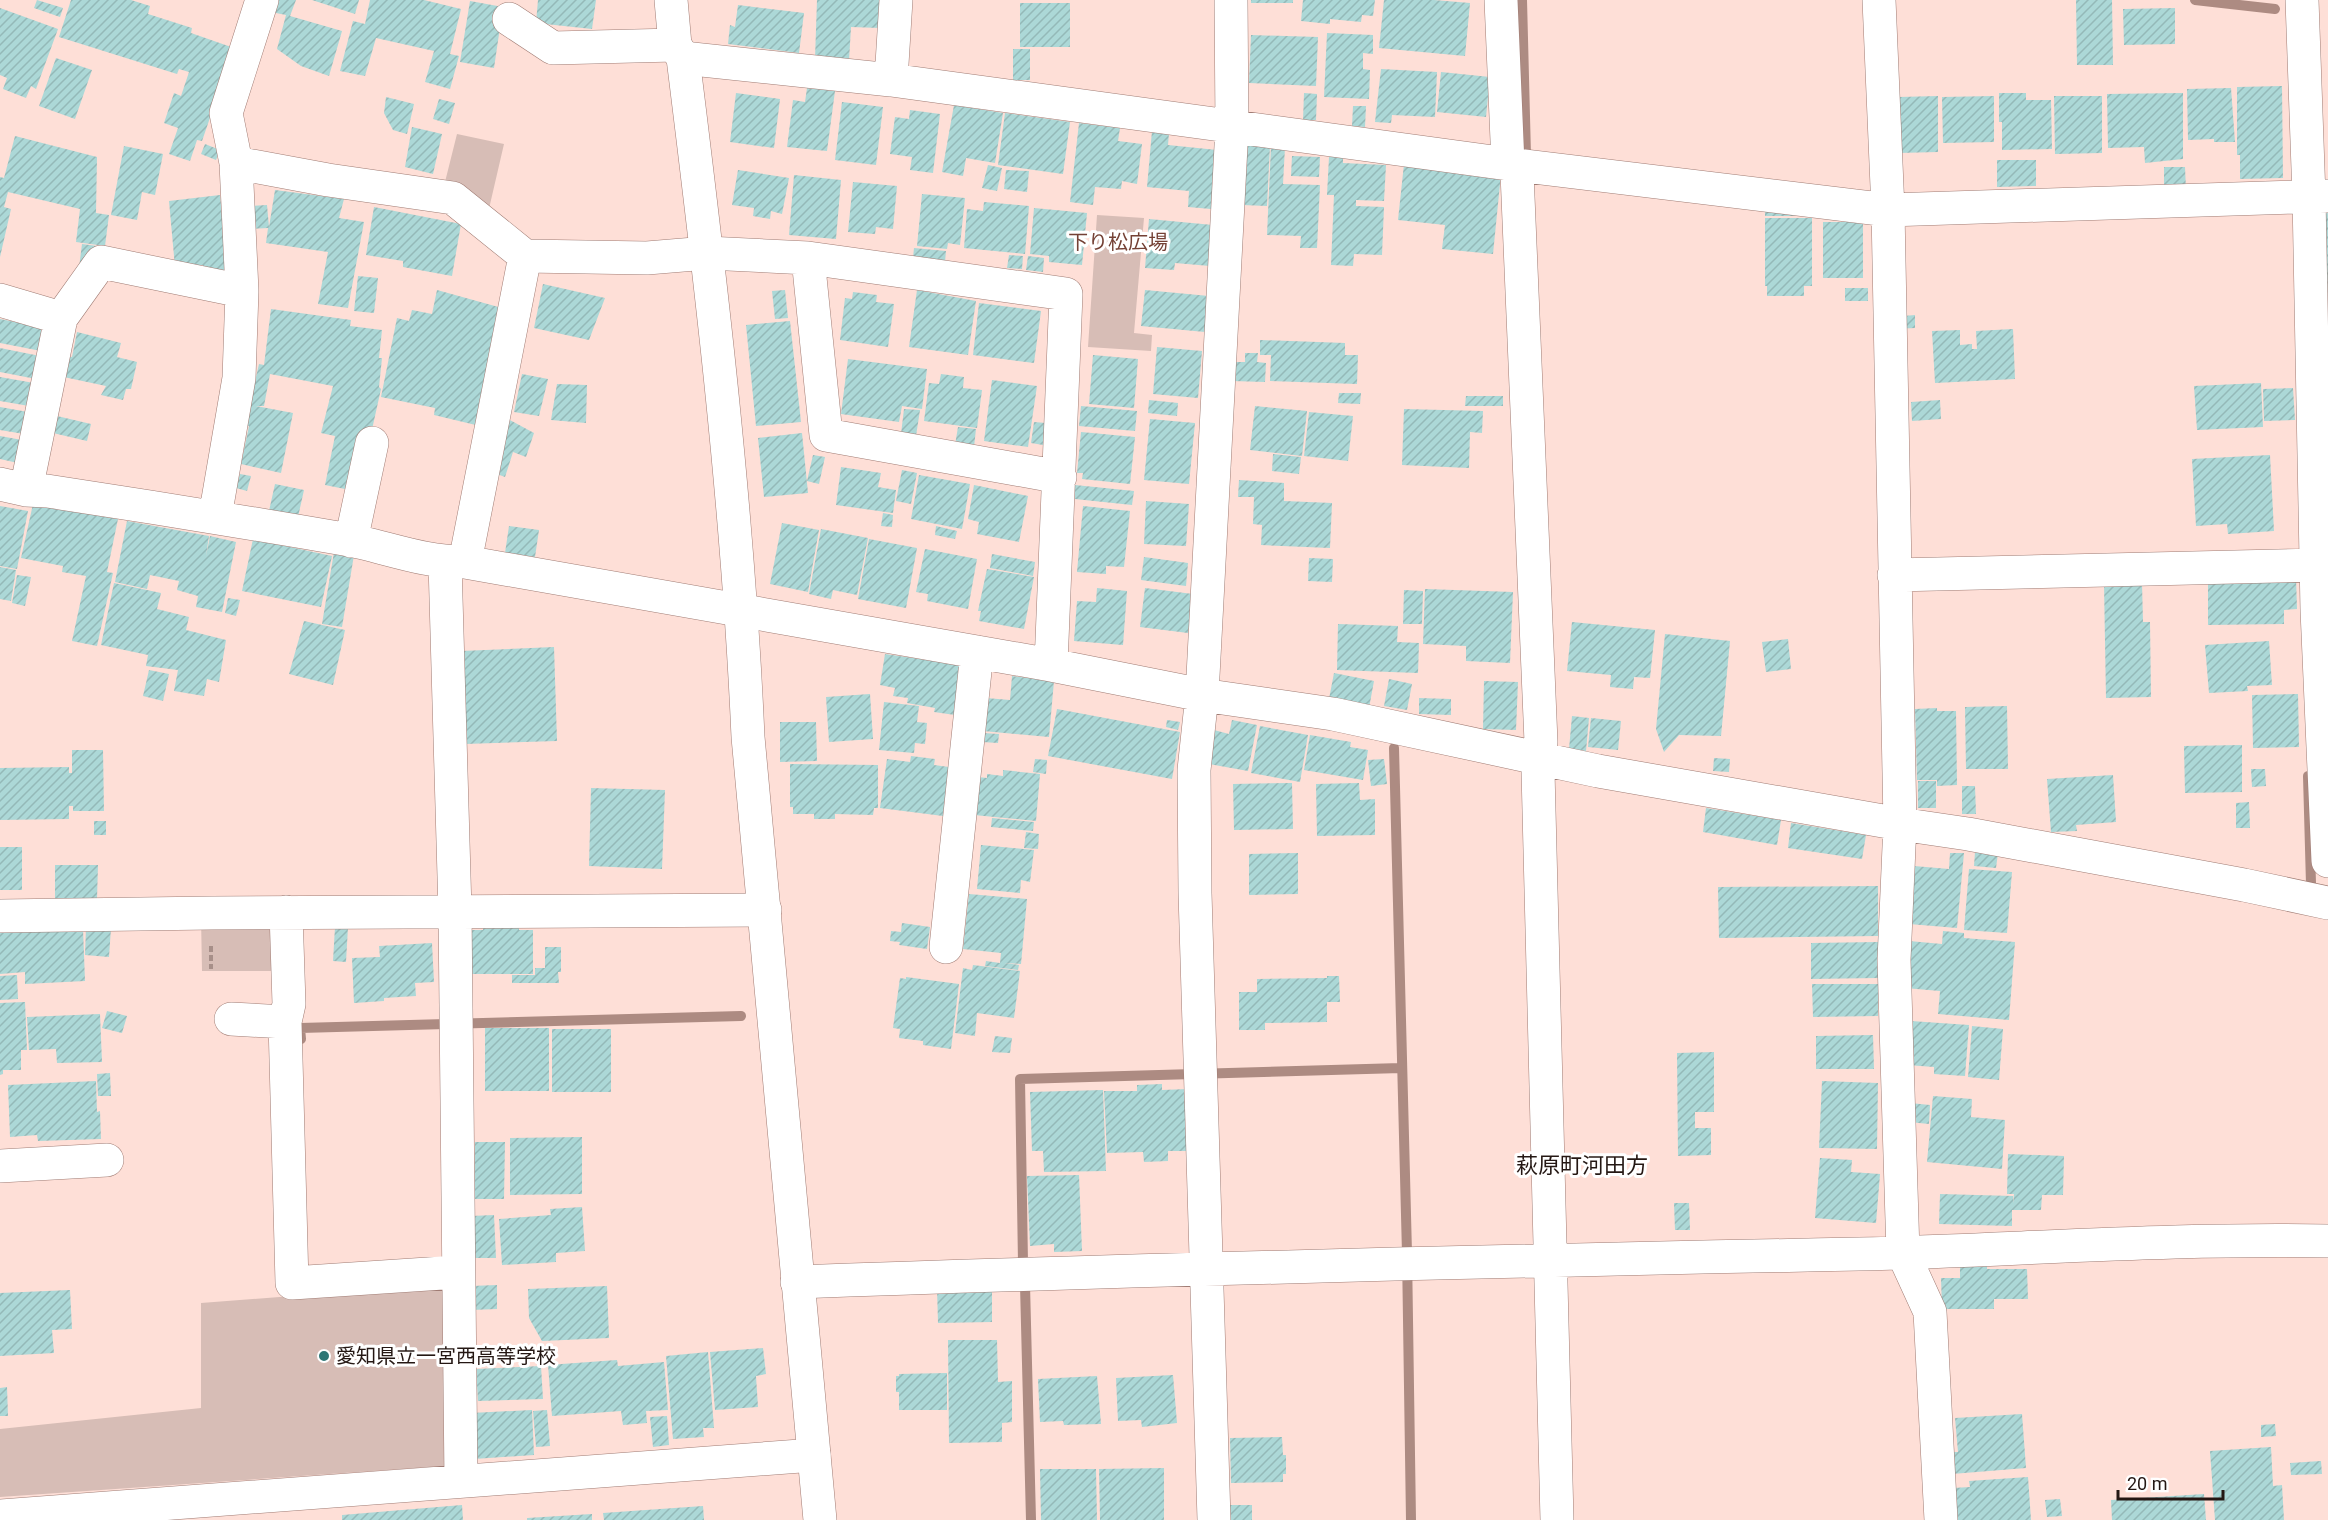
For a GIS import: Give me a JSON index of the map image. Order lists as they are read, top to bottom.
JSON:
{
  "districts": ["萩原町河田方"],
  "parks": ["下り松広場"],
  "places": ["愛知県立一宮西高等学校"],
  "scale_bar": "20 m"
}
